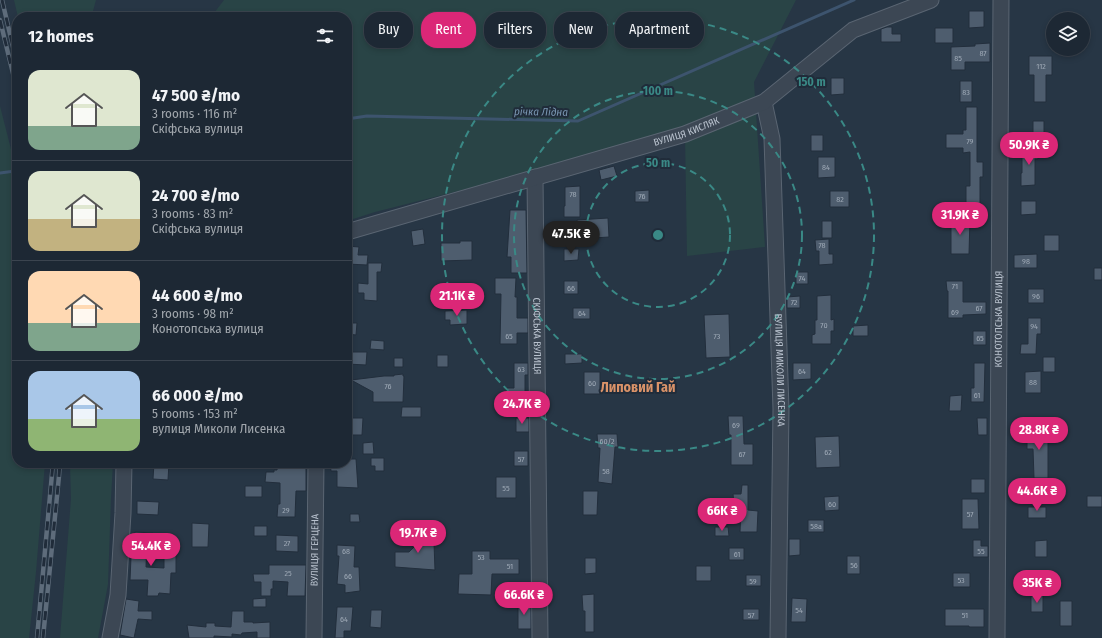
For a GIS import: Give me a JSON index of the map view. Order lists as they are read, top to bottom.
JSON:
{
  "streets": {
    "street": [
      "ВУЛИЦЯ КИСЛЯК",
      "КОНОТОПСЬКА ВУЛИЦЯ",
      "СКІФСЬКА ВУЛИЦЯ",
      "ВУЛИЦЯ МИКОЛИ ЛИСЕНКА",
      "ВУЛИЦЯ ГЕРЦЕНА"
    ]
  },
  "crossings": [
    ["ВУЛИЦЯ КИСЛЯК", "СКІФСЬКА ВУЛИЦЯ"],
    ["ВУЛИЦЯ КИСЛЯК", "ВУЛИЦЯ МИКОЛИ ЛИСЕНКА"]
  ],
  "districts": ["Липовий Гай"],
  "water": ["річка Лідна"],
  "house_numbers": [
    "87",
    "85",
    "112",
    "83",
    "79",
    "84",
    "78",
    "76",
    "82",
    "78",
    "98",
    "74",
    "71",
    "66",
    "96",
    "72",
    "67",
    "69",
    "64",
    "70",
    "94",
    "65",
    "73",
    "65",
    "63",
    "64",
    "88",
    "60",
    "76",
    "61",
    "69",
    "60/2",
    "62",
    "67",
    "57",
    "58",
    "55",
    "60",
    "29",
    "57",
    "58а",
    "27",
    "68",
    "55",
    "61",
    "53",
    "56",
    "51",
    "25",
    "66",
    "53",
    "59",
    "54",
    "57",
    "51",
    "64"
  ],
  "page": {
    "chip": [
      "Buy",
      "Rent",
      "Filters",
      "New",
      "Apartment"
    ],
    "heading": "12 homes",
    "list": [
      {
        "name": "47 500 ₴/mo",
        "note": "3 rooms · 116 m² · Скіфська вулиця"
      },
      {
        "name": "24 700 ₴/mo",
        "note": "3 rooms · 83 m² · Скіфська вулиця"
      },
      {
        "name": "44 600 ₴/mo",
        "note": "3 rooms · 98 m² · Конотопська вулиця"
      },
      {
        "name": "66 000 ₴/mo",
        "note": "5 rooms · 153 m² · вулиця Миколи Лисенка"
      }
    ],
    "price": [
      "50.9K ₴",
      "31.9K ₴",
      "47.5K ₴",
      "21.1K ₴",
      "24.7K ₴",
      "28.8K ₴",
      "44.6K ₴",
      "66K ₴",
      "19.7K ₴",
      "54.4K ₴",
      "35K ₴",
      "66.6K ₴"
    ]
  },
  "rings": ["150 m", "100 m", "50 m"]
}
